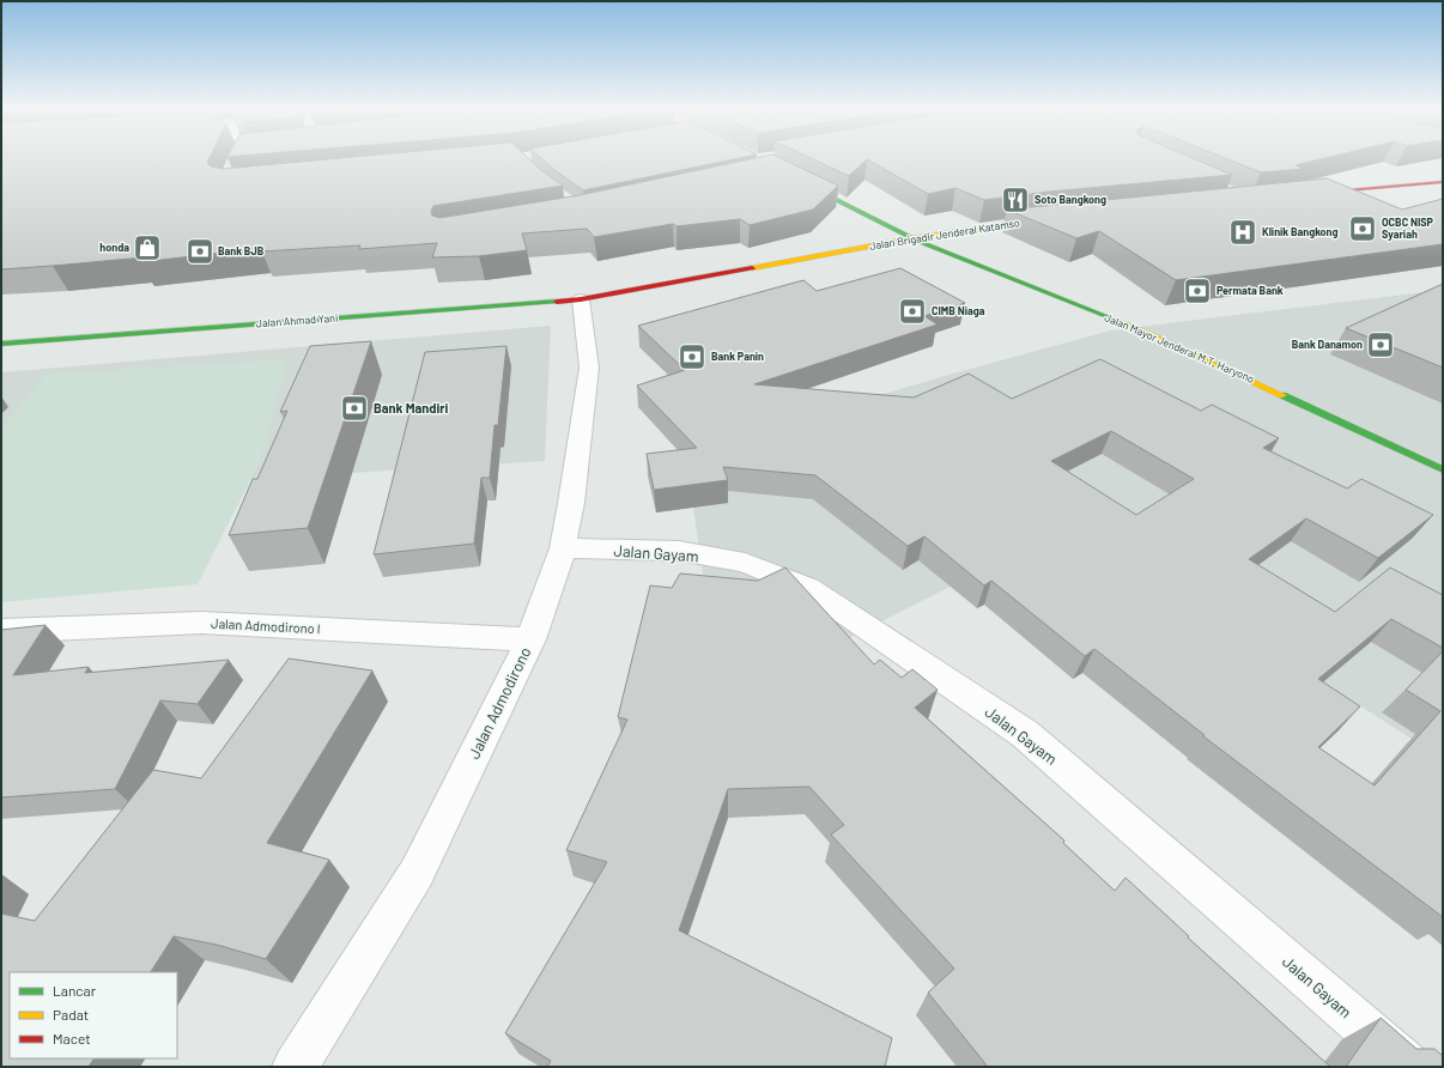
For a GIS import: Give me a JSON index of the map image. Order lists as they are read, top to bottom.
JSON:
{
  "streets": {
    "main road": ["Jalan Brigadir Jenderal Katamso", "Jalan Ahmad Yani", "Jalan Mayor Jenderal M.T. Haryono"],
    "street": ["Jalan Gayam", "Jalan Admodirono I", "Jalan Admodirono"]
  },
  "crossings": [
    ["Jalan Brigadir Jenderal Katamso", "Jalan Ahmad Yani"],
    ["Jalan Brigadir Jenderal Katamso", "Jalan Mayor Jenderal M.T. Haryono"],
    ["Jalan Brigadir Jenderal Katamso", "Jalan Admodirono"],
    ["Jalan Ahmad Yani", "Jalan Admodirono"],
    ["Jalan Gayam", "Jalan Admodirono"],
    ["Jalan Admodirono I", "Jalan Admodirono"]
  ],
  "places": {
    "restaurant": ["Soto Bangkong"],
    "bank": [
      "OCBC NISP Syariah",
      "Bank BJB",
      "Permata Bank",
      "CIMB Niaga",
      "Bank Danamon",
      "Bank Panin",
      "Bank Mandiri"
    ],
    "hospital": ["Klinik Bangkong"],
    "shop": ["honda"]
  },
  "legend": ["Lancar", "Padat", "Macet"]
}
